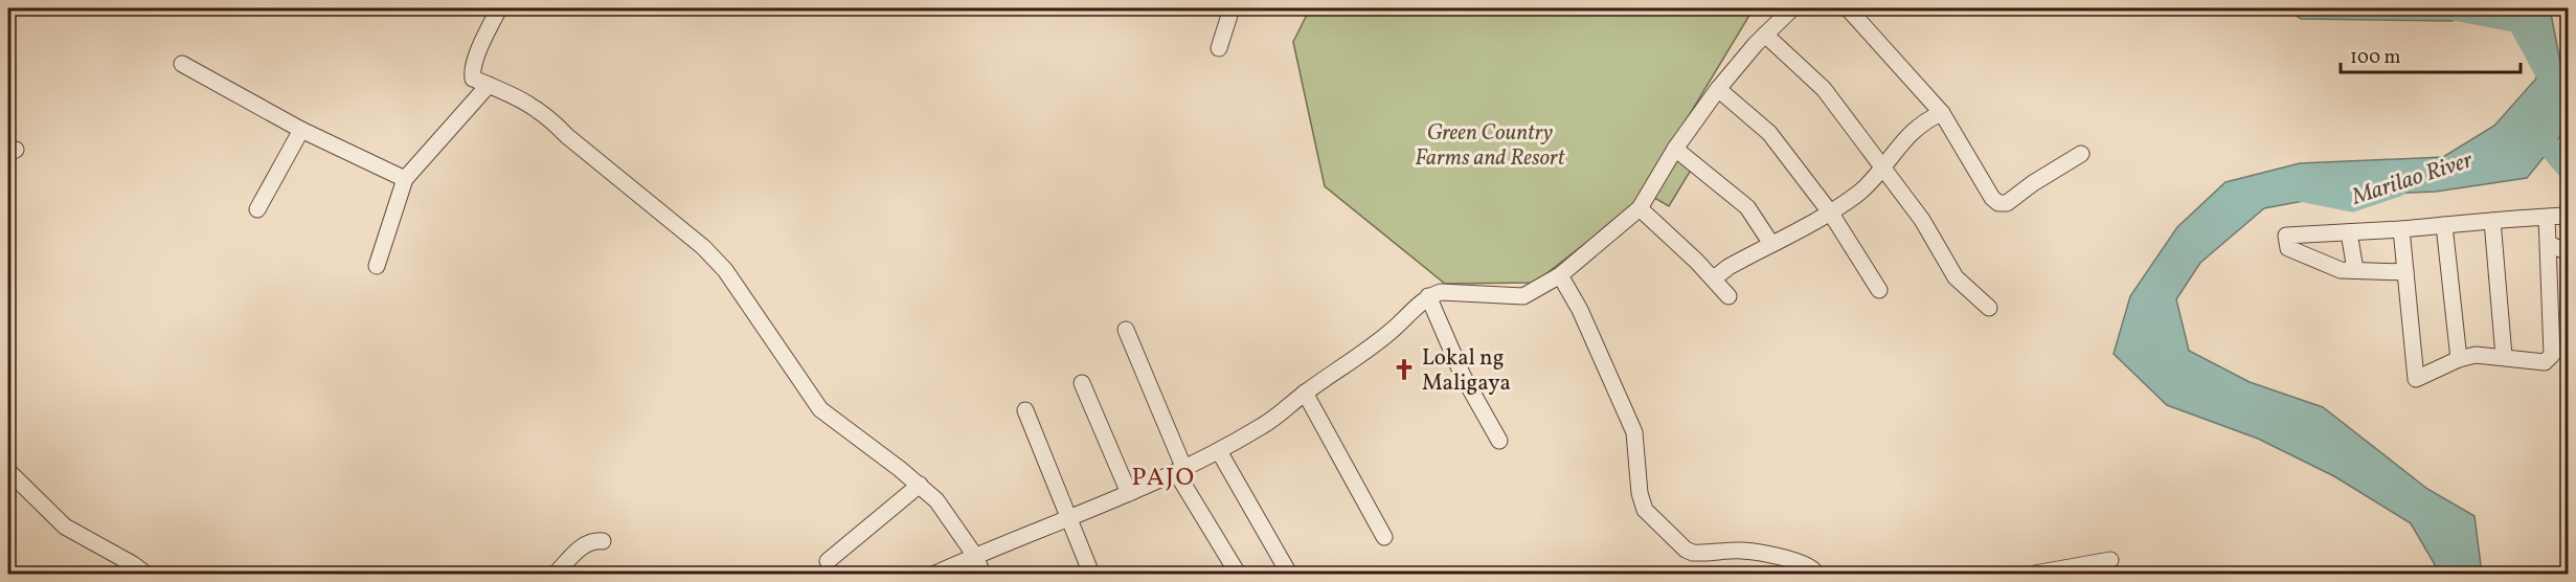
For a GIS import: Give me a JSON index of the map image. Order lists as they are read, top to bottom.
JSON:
{
  "districts": ["PAJO"],
  "water": ["Marilao River"],
  "parks": ["Green Country Farms and Resort"],
  "places": {
    "church": ["Lokal ng Maligaya"]
  },
  "scale_bar": "100 m"
}
